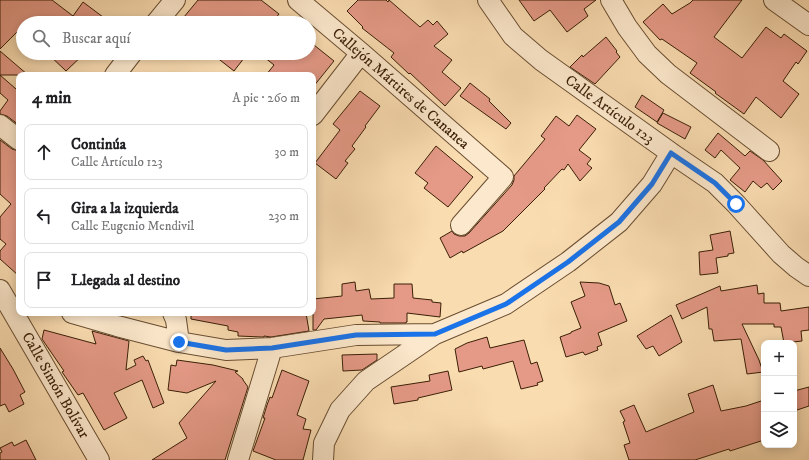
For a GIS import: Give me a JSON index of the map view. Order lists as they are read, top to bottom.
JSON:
{
  "streets": {
    "street": ["Callejón Mártires de Cananea", "Calle Artículo 123", "Calle Simón Bolívar"]
  },
  "page": {
    "search": "Buscar aquí",
    "heading": ["4 min", "A pie · 260 m"],
    "list": [
      ["Continúa", "Calle Artículo 123", "30 m"],
      ["Gira a la izquierda", "Calle Eugenio Mendivil", "230 m"],
      "Llegada al destino"
    ],
    "map_buttons": ["+", "−"]
  }
}
